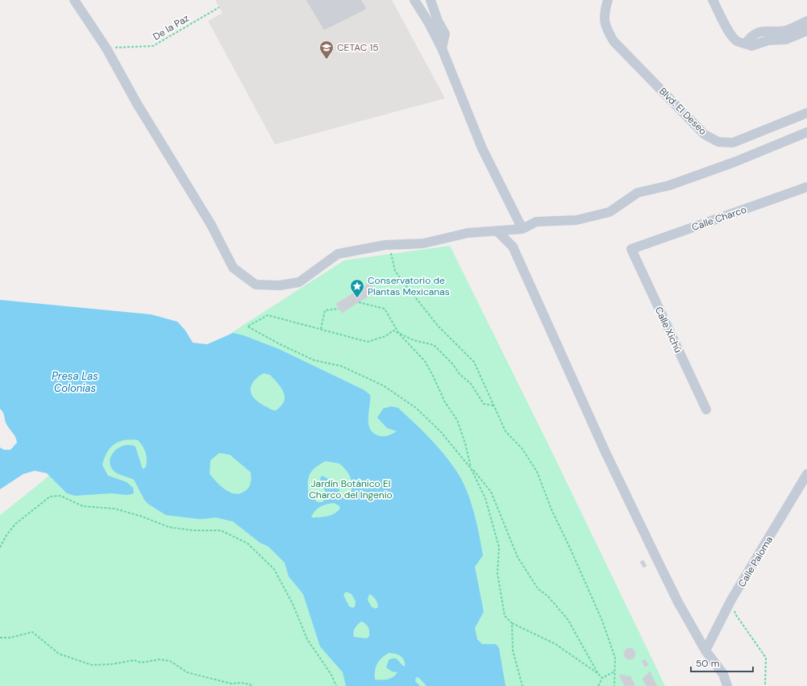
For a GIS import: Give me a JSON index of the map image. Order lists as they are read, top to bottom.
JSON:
{
  "streets": {
    "street": [
      "Blvd. El Deseo",
      "Calle Charco",
      "Calle Xichú",
      "Calle Paloma"
    ],
    "path": ["De la Paz"]
  },
  "crossings": [
    ["Calle Charco", "Calle Xichú"]
  ],
  "water": ["Presa Las Colonias"],
  "parks": ["Jardín Botánico El Charco del Ingenio"],
  "places": {
    "school or university": ["CETAC 15"],
    "place": ["Conservatorio de Plantas Mexicanas"]
  },
  "scale_bar": "50 m"
}
